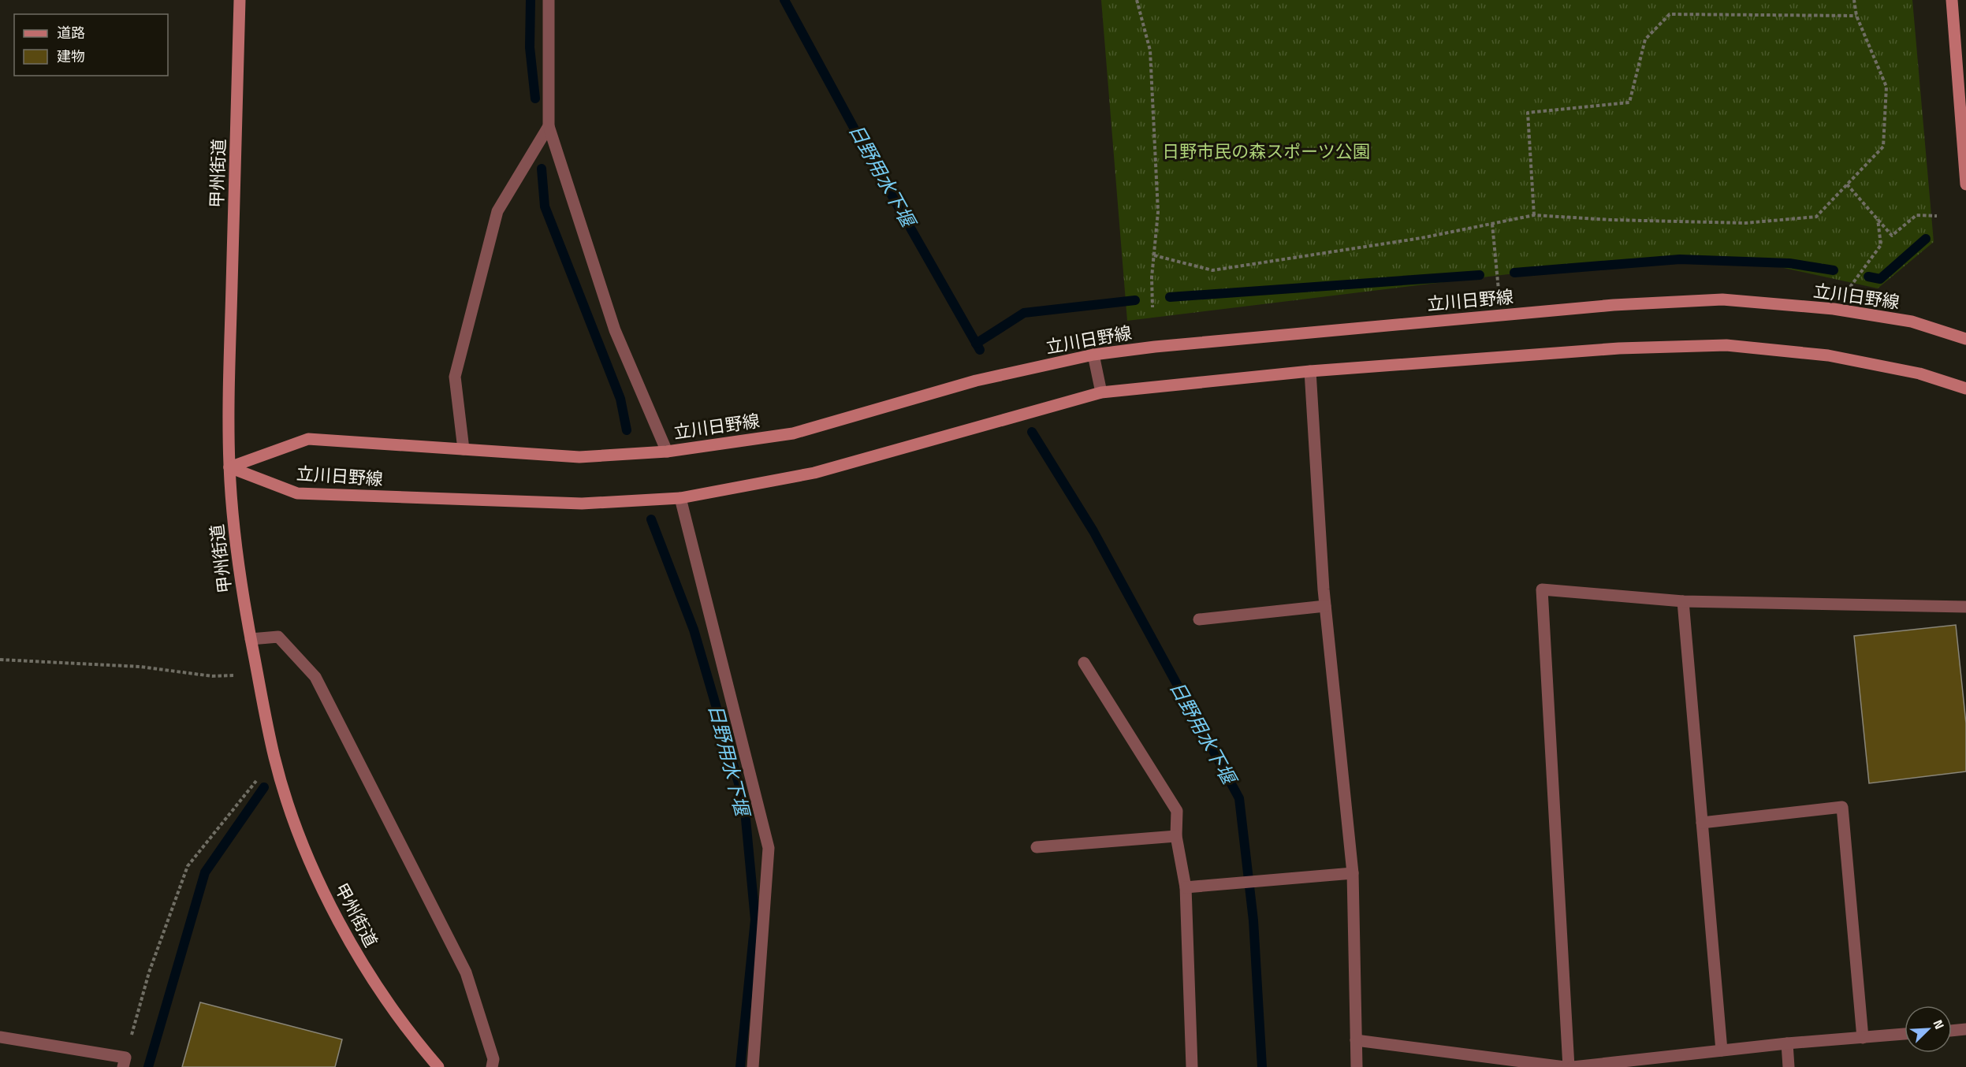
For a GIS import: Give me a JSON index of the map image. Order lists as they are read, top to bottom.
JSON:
{
  "streets": {
    "main road": ["甲州街道", "立川日野線"]
  },
  "crossings": [
    ["甲州街道", "立川日野線"]
  ],
  "water": ["日野用水下堰"],
  "parks": ["日野市民の森スポーツ公園"],
  "legend": ["道路", "建物"],
  "north": "top right"
}
